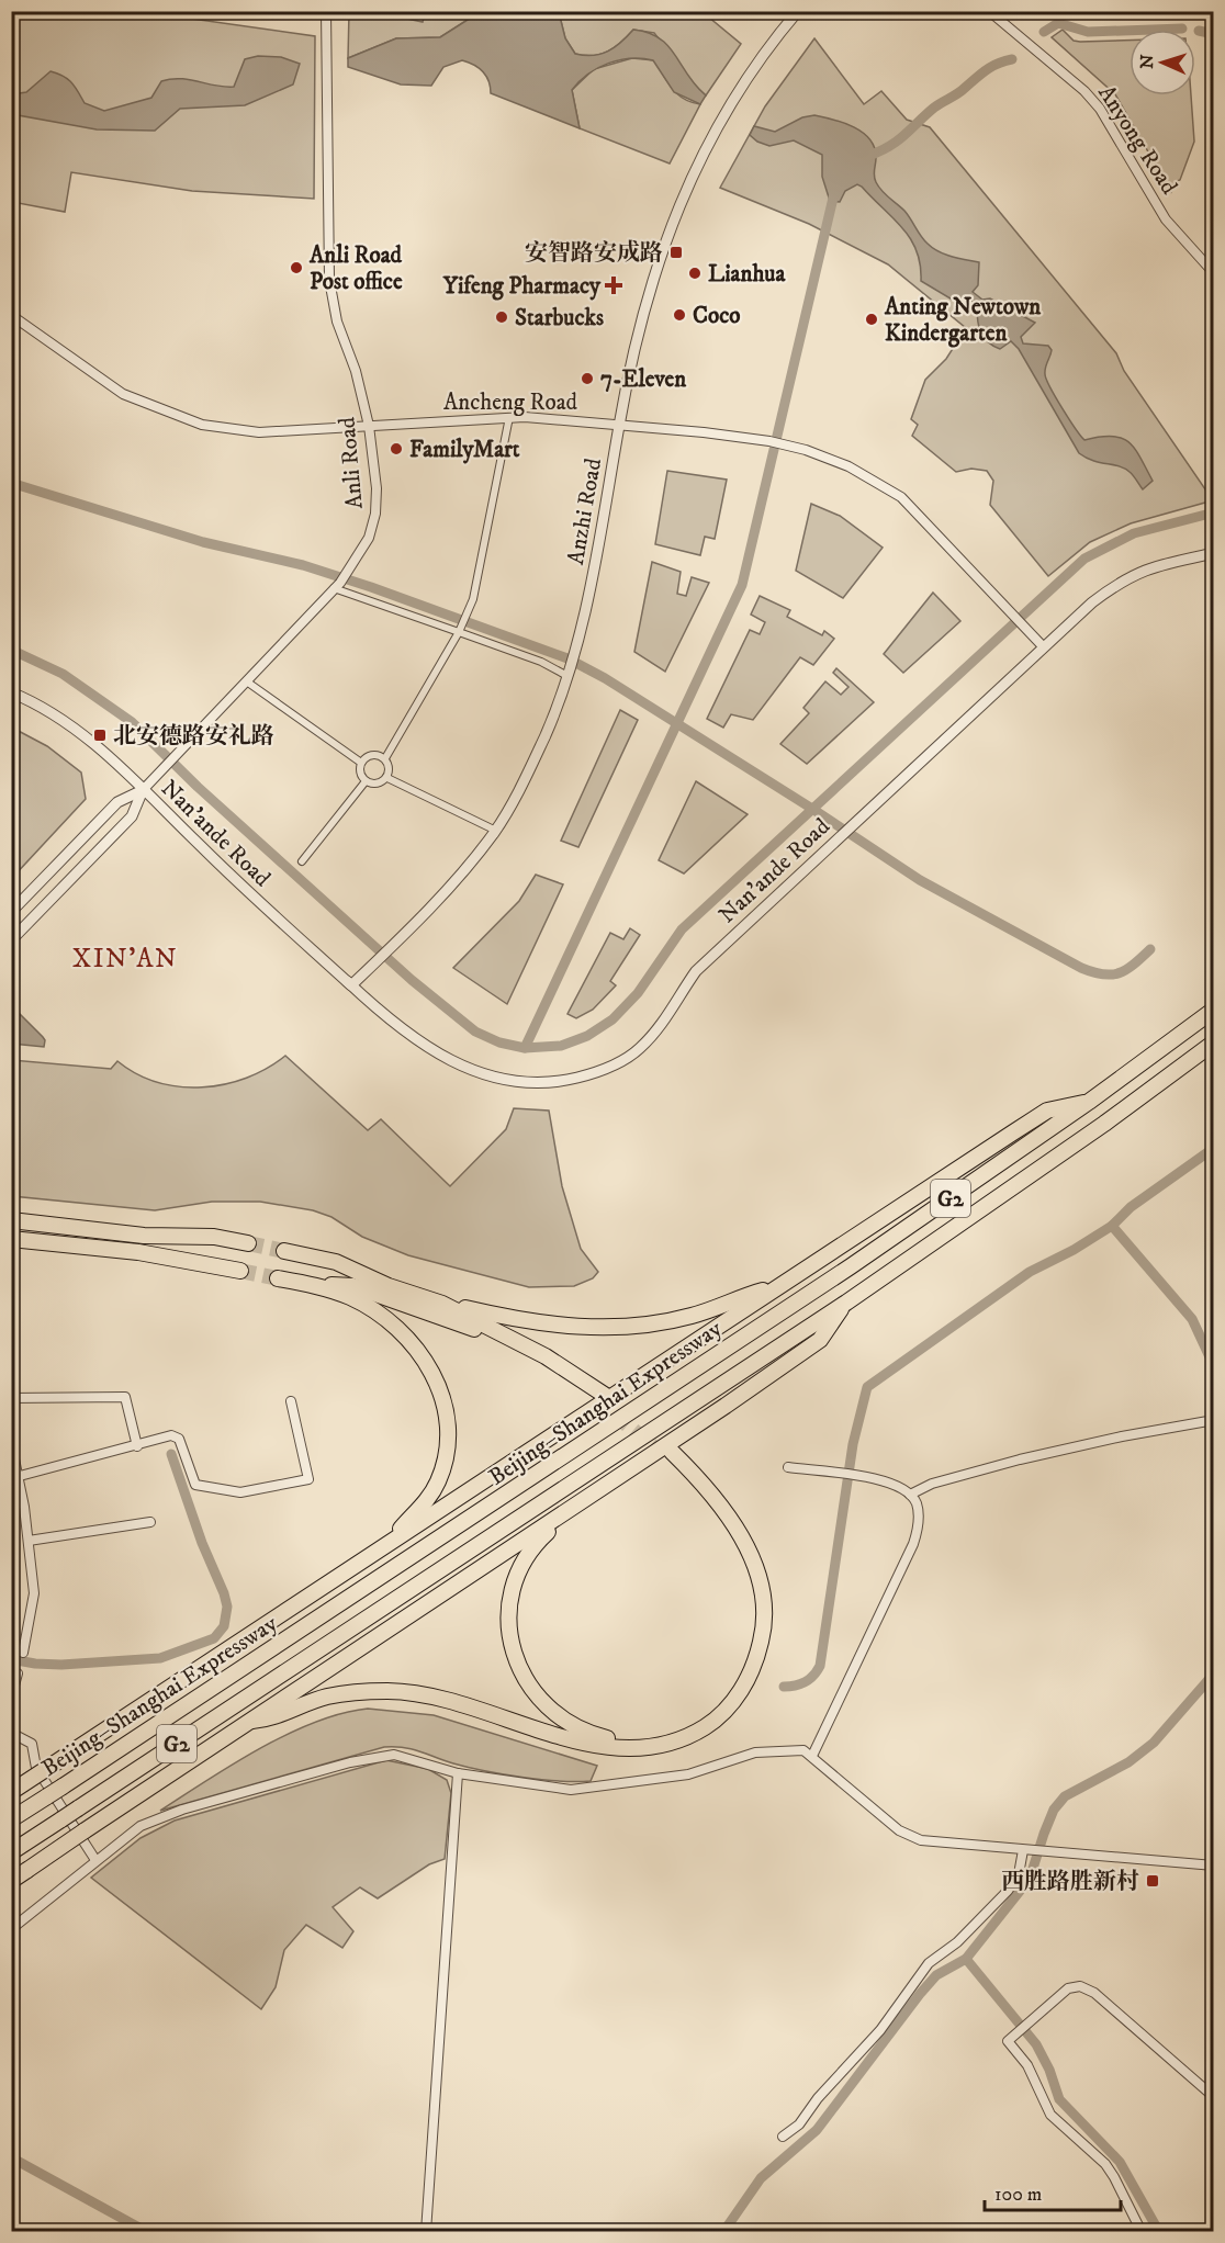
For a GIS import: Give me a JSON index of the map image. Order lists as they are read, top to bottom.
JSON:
{
  "streets": {
    "highway": ["G2", "Beijing–Shanghai Expressway"],
    "street": [
      "Anyong Road",
      "Ancheng Road",
      "Anli Road",
      "Anzhi Road",
      "Nan'ande Road"
    ]
  },
  "crossings": [
    ["Ancheng Road", "Anli Road"],
    ["Ancheng Road", "Anzhi Road"],
    ["Ancheng Road", "Nan'ande Road"],
    ["Anli Road", "Nan'ande Road"],
    ["Anzhi Road", "Nan'ande Road"]
  ],
  "districts": ["XIN'AN"],
  "places": {
    "transit": ["安智路安成路", "北安德路安礼路", "西胜路胜新村"],
    "other": [
      "Anli Road Post office",
      "Lianhua",
      "Coco",
      "Starbucks",
      "Anting Newtown Kindergarten",
      "7-Eleven",
      "FamilyMart"
    ],
    "health": ["Yifeng Pharmacy"]
  },
  "scale_bar": "100 m",
  "north": "left"
}
